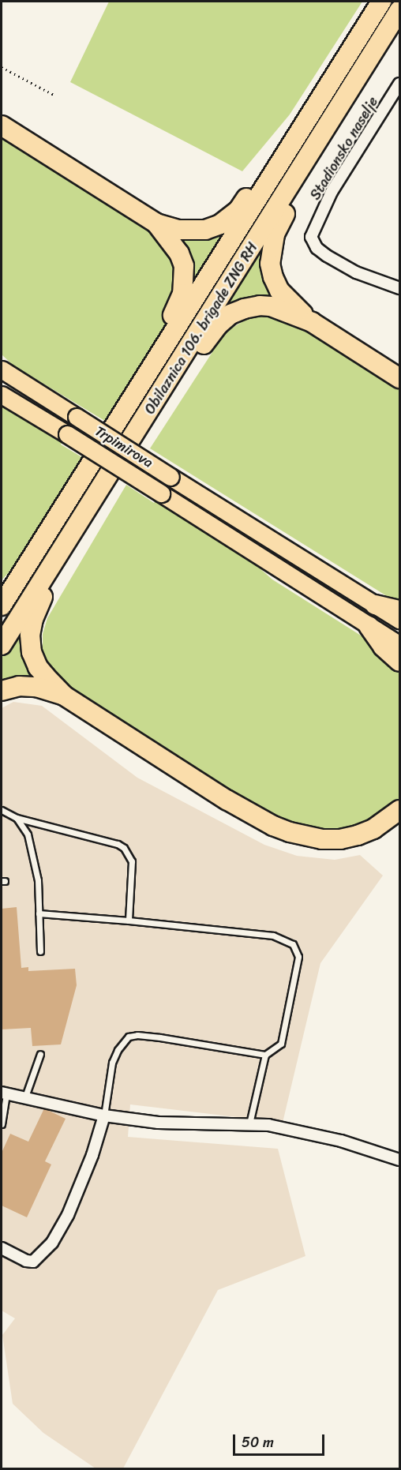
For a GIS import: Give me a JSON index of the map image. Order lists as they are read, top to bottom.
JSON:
{
  "streets": {
    "highway": ["Obilaznica 106. brigade ZNG RH"],
    "main road": ["Trpimirova"],
    "street": ["Stadionsko naselje"]
  },
  "scale_bar": "50 m"
}
